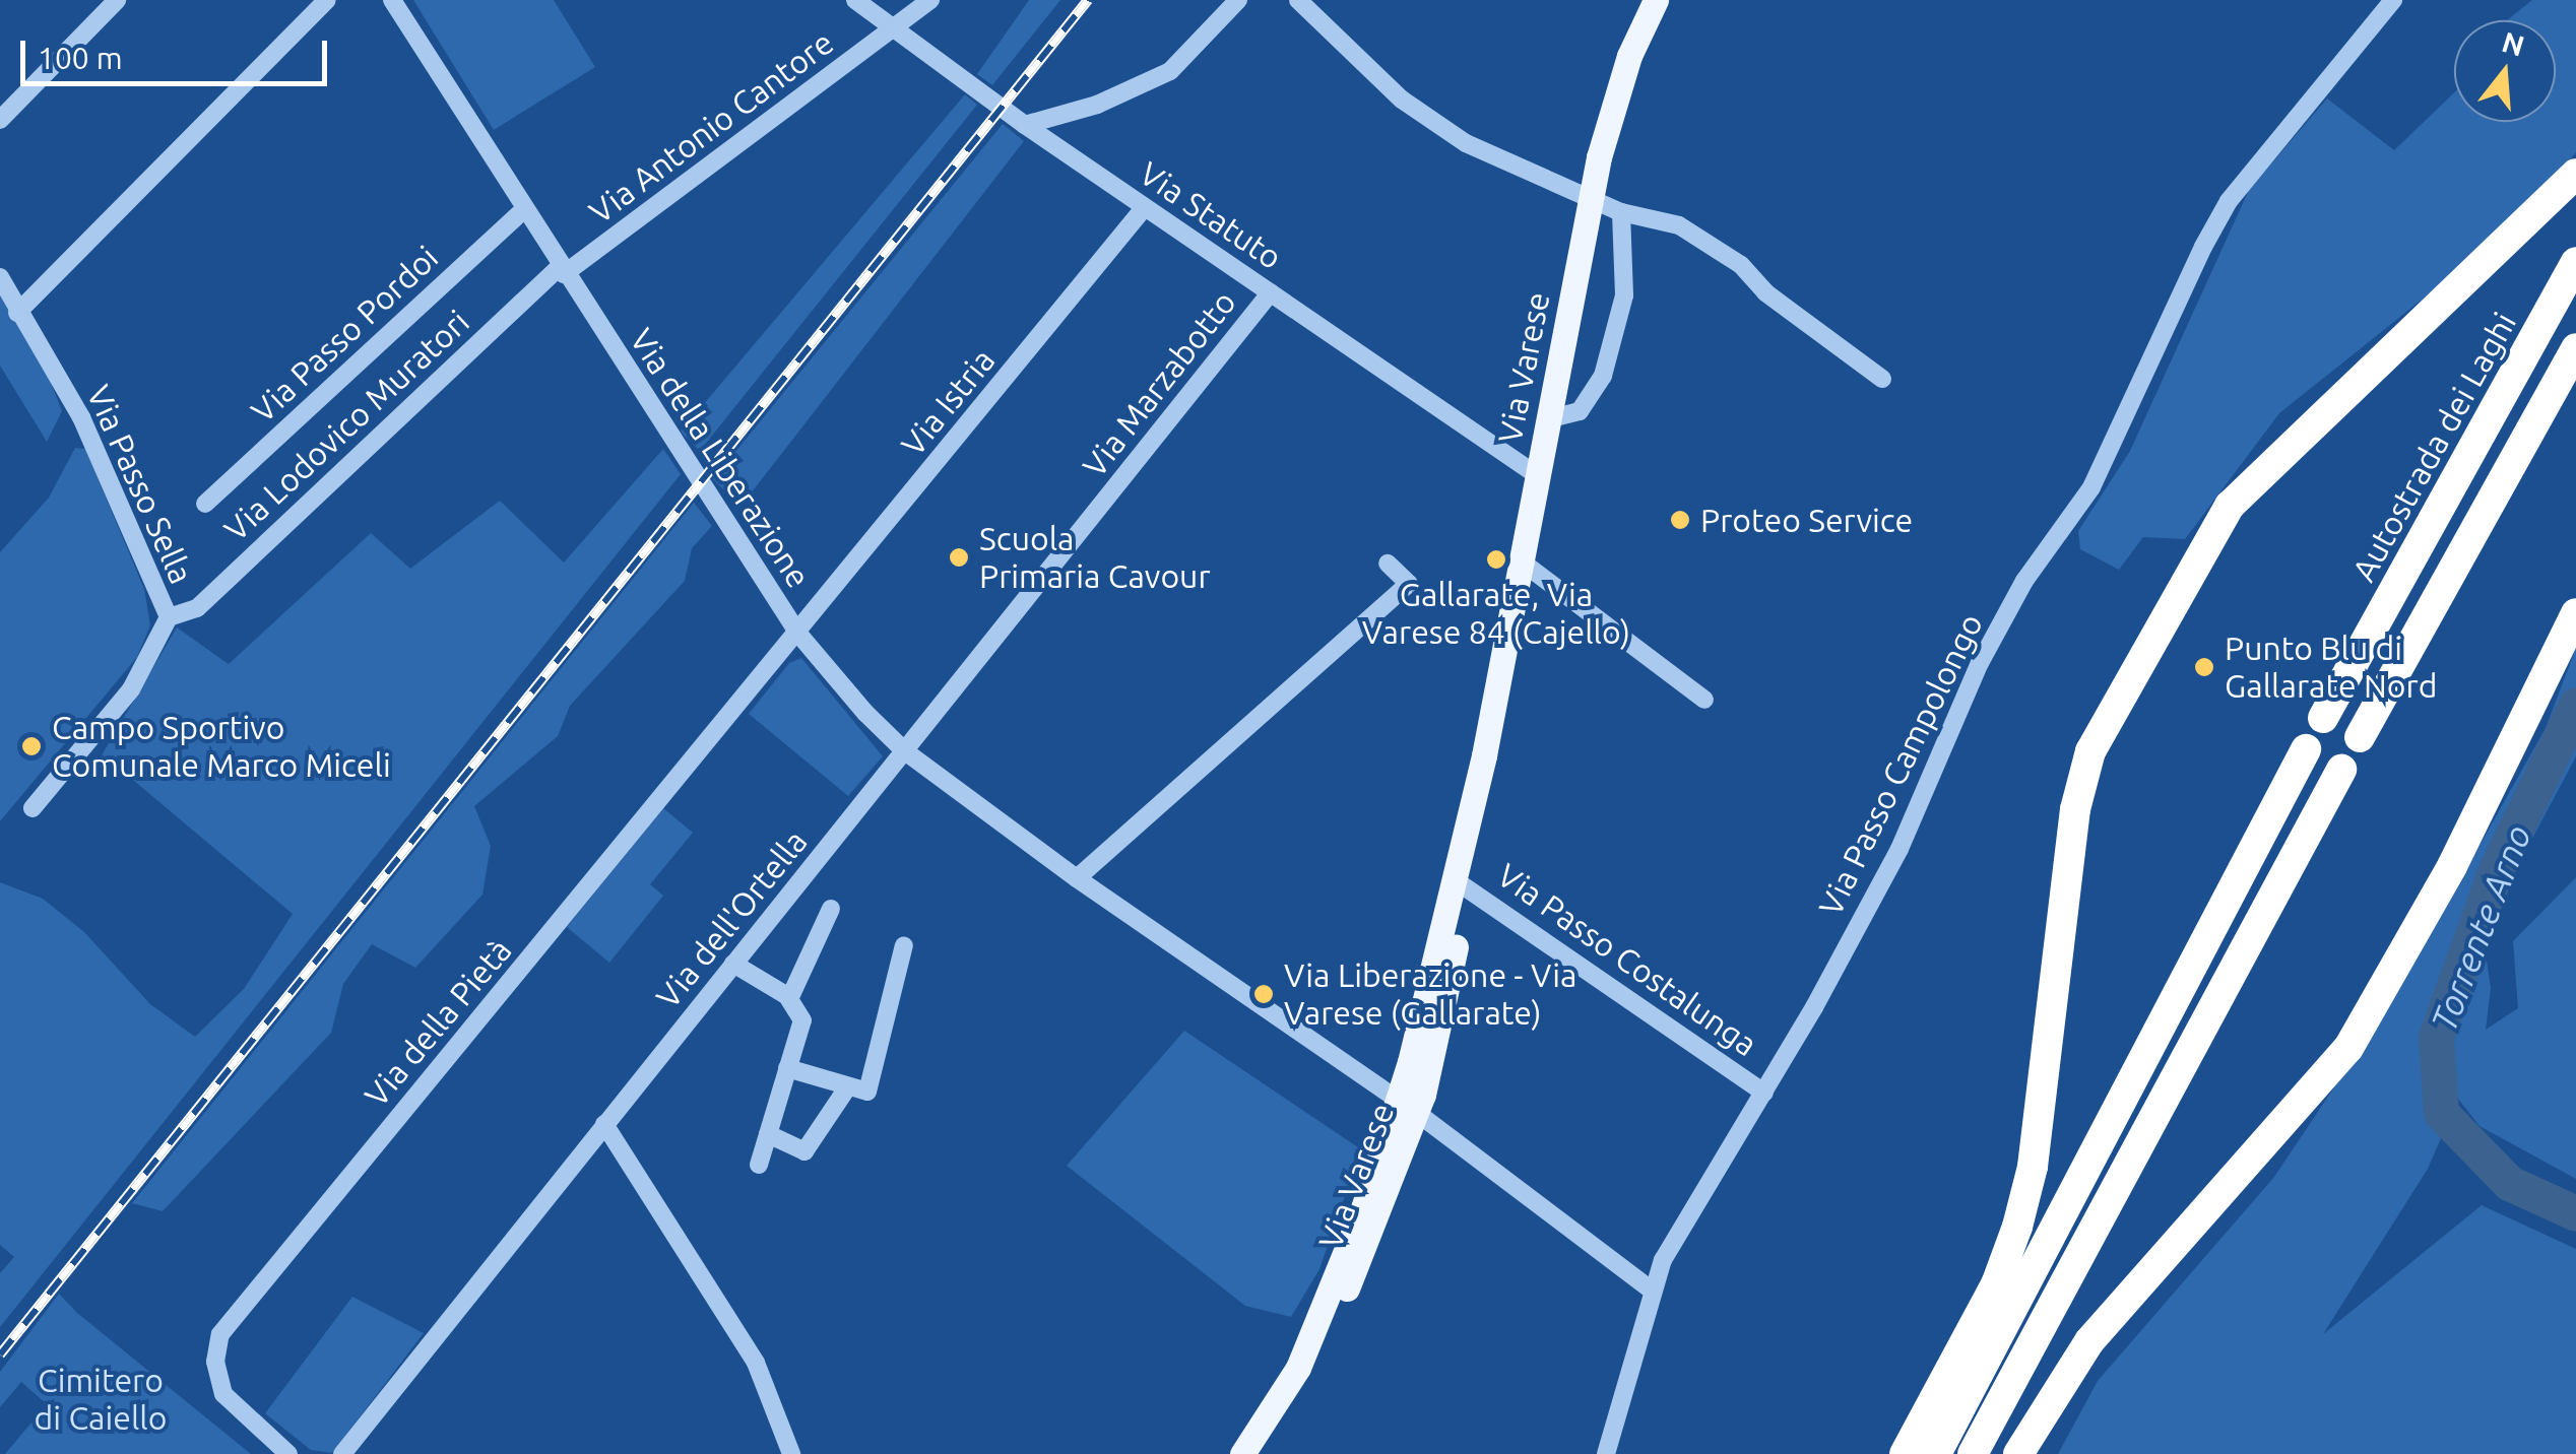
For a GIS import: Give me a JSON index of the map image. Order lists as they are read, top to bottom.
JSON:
{
  "streets": {
    "highway": ["Autostrada dei Laghi"],
    "main road": ["Via Varese"],
    "street": [
      "Via Antonio Cantore",
      "Via Statuto",
      "Via Passo Pordoi",
      "Via Marzabotto",
      "Via Istria",
      "Via Lodovico Muratori",
      "Via della Liberazione",
      "Via Passo Sella",
      "Via Passo Campolongo",
      "Via dell'Ortella",
      "Via Passo Costalunga",
      "Via della Pietà"
    ]
  },
  "crossings": [
    ["Via Antonio Cantore", "Via Statuto"],
    ["Via Antonio Cantore", "Via Lodovico Muratori"],
    ["Via Antonio Cantore", "Via della Liberazione"],
    ["Via Statuto", "Via Varese"],
    ["Via Statuto", "Via Marzabotto"],
    ["Via Statuto", "Via Istria"],
    ["Via Passo Pordoi", "Via della Liberazione"],
    ["Via Varese", "Via della Liberazione"],
    ["Via Varese", "Via Passo Costalunga"],
    ["Via Marzabotto", "Via della Liberazione"],
    ["Via Marzabotto", "Via dell'Ortella"],
    ["Via Istria", "Via della Liberazione"],
    ["Via Istria", "Via della Pietà"],
    ["Via Lodovico Muratori", "Via della Liberazione"],
    ["Via Lodovico Muratori", "Via Passo Sella"],
    ["Via della Liberazione", "Via Passo Campolongo"],
    ["Via della Liberazione", "Via dell'Ortella"],
    ["Via della Liberazione", "Via della Pietà"],
    ["Via Passo Campolongo", "Via Passo Costalunga"]
  ],
  "water": ["Torrente Arno"],
  "parks": ["Cimitero di Caiello"],
  "places": [
    "Proteo Service",
    "Scuola Primaria Cavour",
    "Gallarate, Via Varese 84 (Cajello)",
    "Punto Blu di Gallarate Nord",
    "Campo Sportivo Comunale Marco Miceli",
    "Via Liberazione - Via Varese (Gallarate)"
  ],
  "scale_bar": "100 m",
  "north": "top"
}
